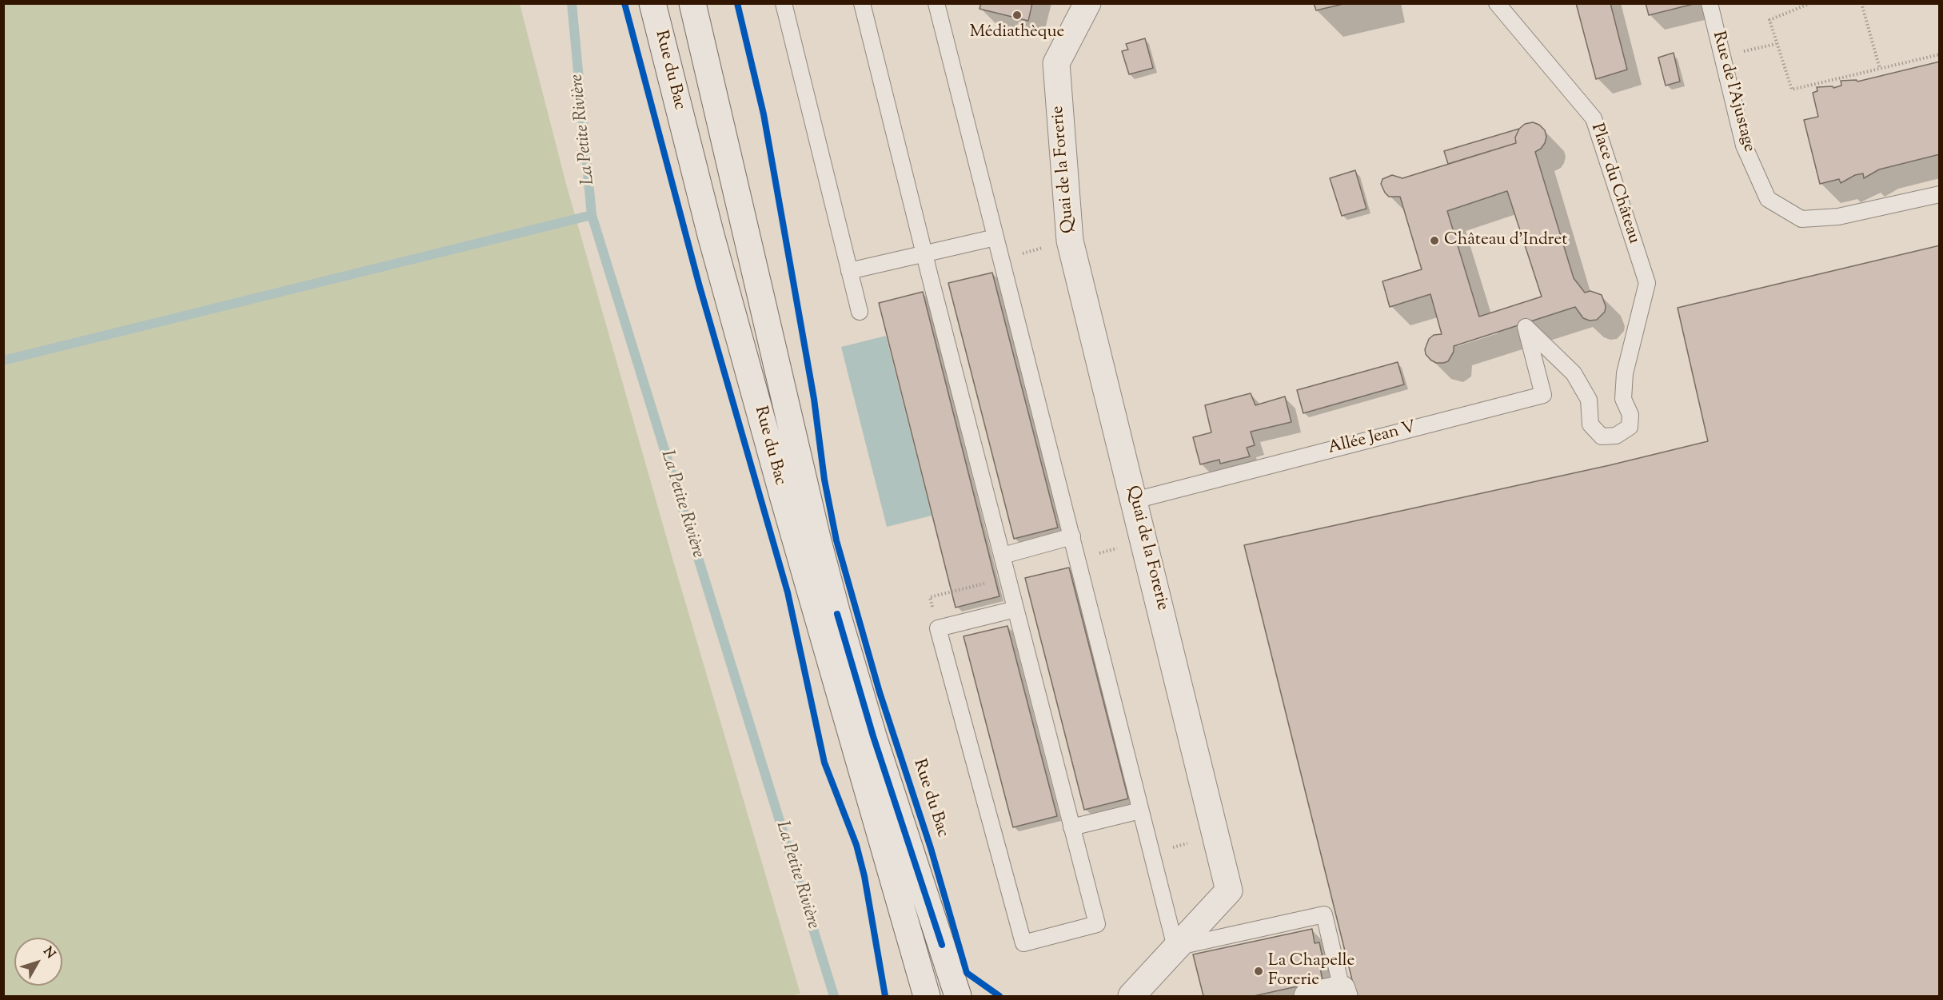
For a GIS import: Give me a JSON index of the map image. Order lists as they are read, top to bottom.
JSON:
{
  "streets": {
    "main road": ["Rue du Bac", "Quai de la Forerie"],
    "lane": ["Rue de l'Ajustage", "Place du Château", "Allée Jean V"]
  },
  "crossings": [
    ["Quai de la Forerie", "Allée Jean V"],
    ["Place du Château", "Allée Jean V"]
  ],
  "water": ["La Petite Rivière"],
  "places": ["Médiathèque", "Château d'Indret", "La Chapelle Forerie"],
  "north": "top right"
}
